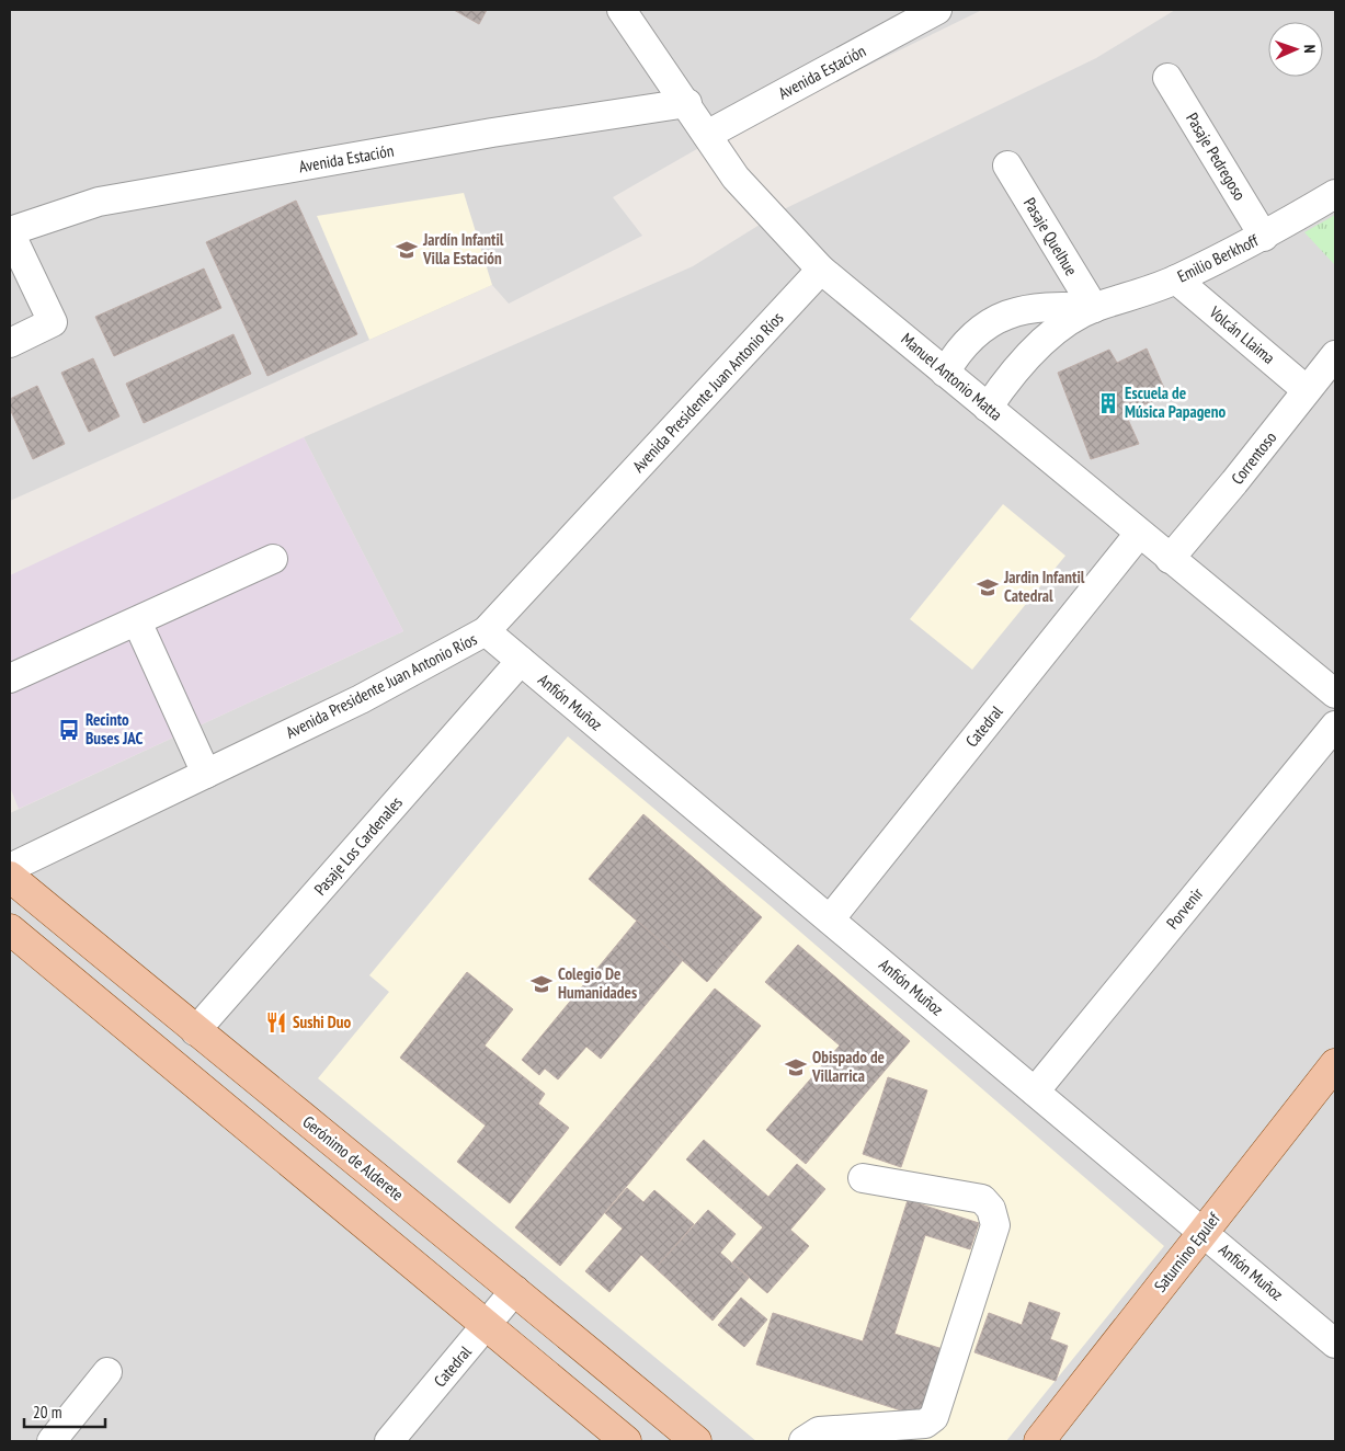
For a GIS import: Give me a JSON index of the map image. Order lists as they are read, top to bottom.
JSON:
{
  "streets": {
    "main road": ["Gerónimo de Alderete", "Saturnino Epulef"],
    "street": [
      "Avenida Estación",
      "Pasaje Pedregoso",
      "Pasaje Quelhue",
      "Emilio Berkhoff",
      "Volcán Llaima",
      "Manuel Antonio Matta",
      "Avenida Presidente Juan Antonio Ríos",
      "Correntoso",
      "Anfión Muñoz",
      "Catedral",
      "Pasaje Los Cardenales",
      "Porvenir"
    ]
  },
  "crossings": [
    ["Avenida Estación", "Manuel Antonio Matta"],
    ["Pasaje Pedregoso", "Emilio Berkhoff"],
    ["Pasaje Quelhue", "Emilio Berkhoff"],
    ["Emilio Berkhoff", "Volcán Llaima"],
    ["Emilio Berkhoff", "Manuel Antonio Matta"],
    ["Volcán Llaima", "Correntoso"],
    ["Manuel Antonio Matta", "Avenida Presidente Juan Antonio Ríos"],
    ["Manuel Antonio Matta", "Correntoso"],
    ["Manuel Antonio Matta", "Catedral"],
    ["Avenida Presidente Juan Antonio Ríos", "Anfión Muñoz"],
    ["Anfión Muñoz", "Catedral"],
    ["Anfión Muñoz", "Pasaje Los Cardenales"],
    ["Anfión Muñoz", "Porvenir"],
    ["Anfión Muñoz", "Saturnino Epulef"],
    ["Catedral", "Gerónimo de Alderete"],
    ["Pasaje Los Cardenales", "Gerónimo de Alderete"]
  ],
  "places": {
    "school or university": [
      "Jardín Infantil Villa Estación",
      "Jardin Infantil Catedral",
      "Colegio De Humanidades",
      "Obispado de Villarrica"
    ],
    "building": ["Escuela de Música Papageno"],
    "bus stop": ["Recinto Buses JAC"],
    "restaurant": ["Sushi Duo"]
  },
  "scale_bar": "20 m",
  "north": "right"
}
